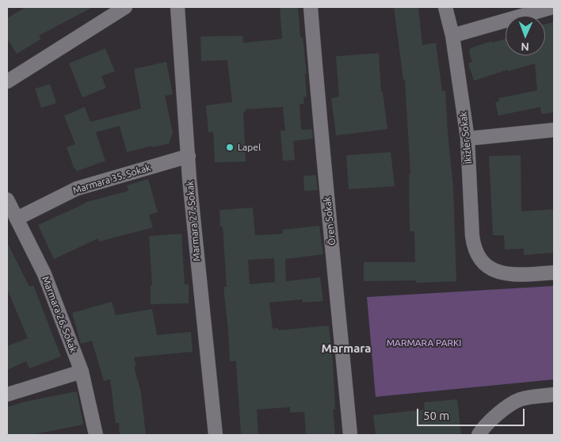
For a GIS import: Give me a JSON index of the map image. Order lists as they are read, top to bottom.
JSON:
{
  "streets": {
    "street": [
      "İkizler Sokak",
      "Marmara 35. Sokak",
      "Marmara 27. Sokak",
      "Ören Sokak",
      "Marmara 26. Sokak"
    ]
  },
  "crossings": [
    ["Marmara 35. Sokak", "Marmara 27. Sokak"],
    ["Marmara 35. Sokak", "Marmara 26. Sokak"]
  ],
  "districts": ["Marmara"],
  "parks": ["MARMARA PARKI"],
  "places": ["Lapel"],
  "scale_bar": "50 m",
  "north": "bottom"
}
